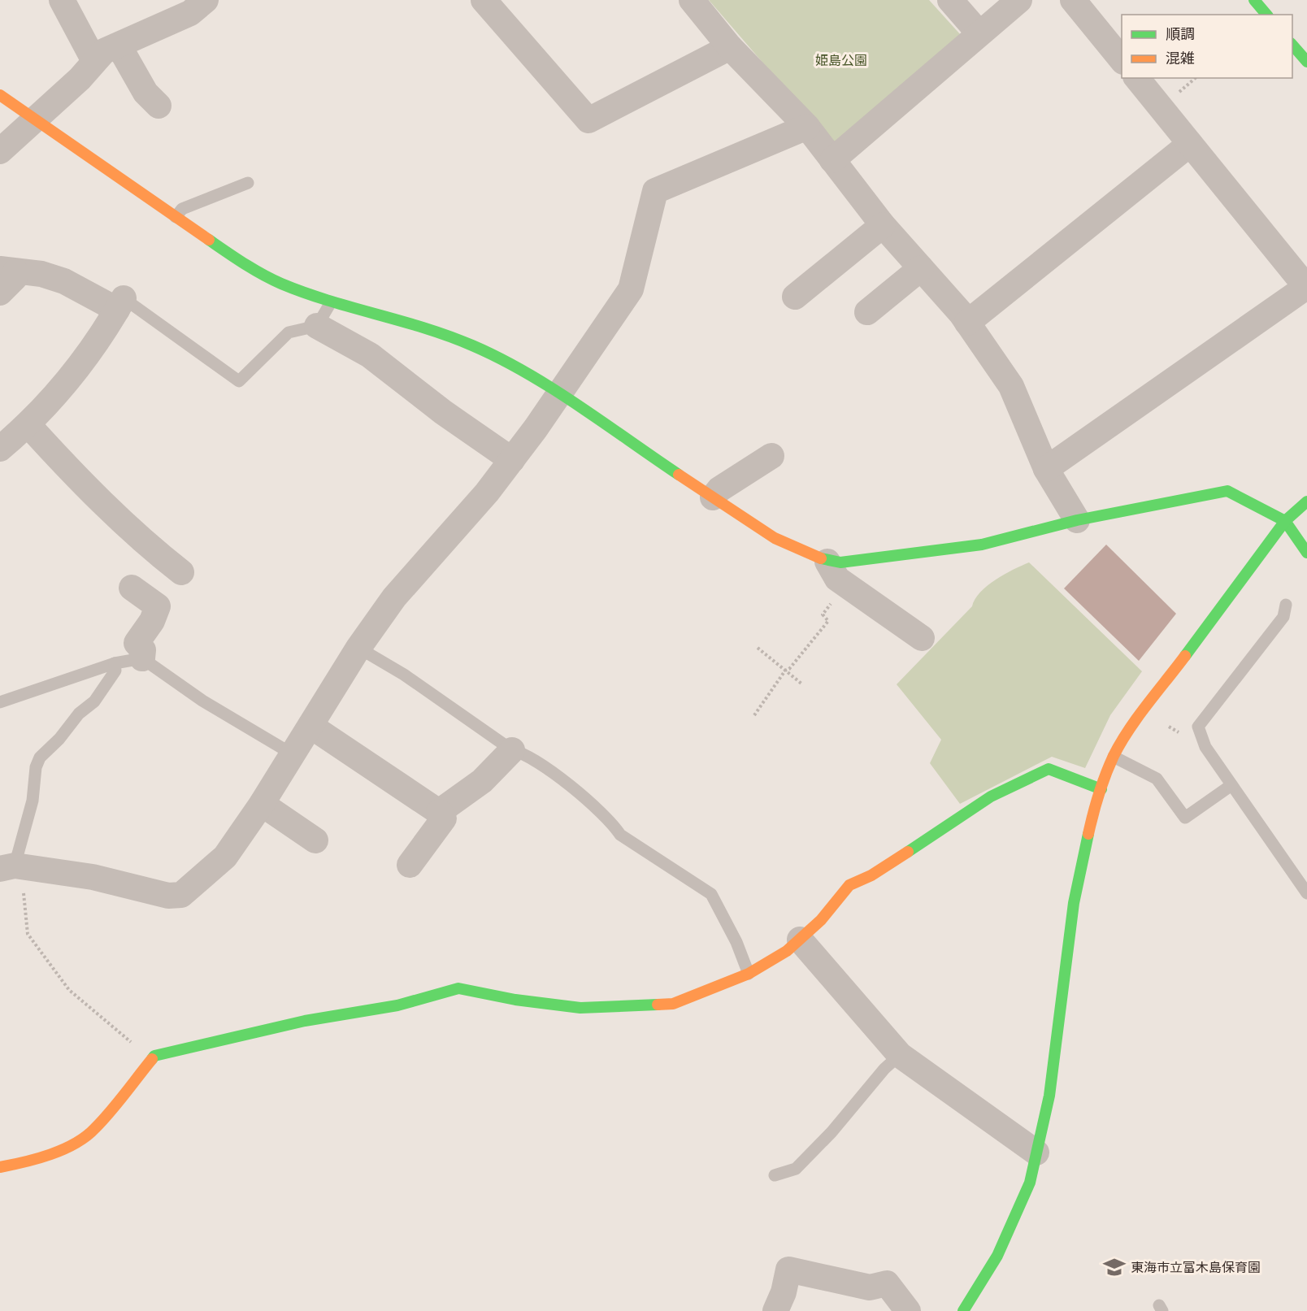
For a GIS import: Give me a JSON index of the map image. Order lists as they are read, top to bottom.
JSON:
{
  "parks": ["姫島公園"],
  "places": {
    "school or university": ["東海市立富木島保育園"]
  },
  "legend": ["順調", "混雑"]
}
